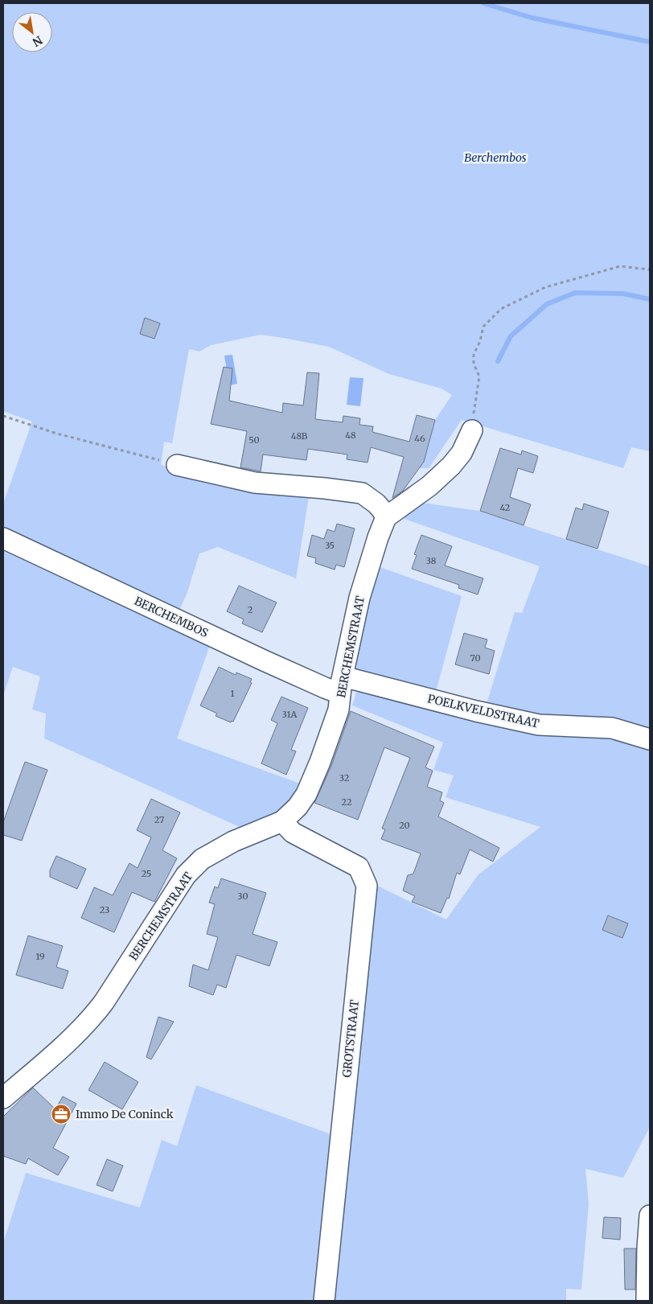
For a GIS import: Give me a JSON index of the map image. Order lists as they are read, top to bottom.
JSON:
{
  "streets": {
    "street": [
      "BERCHEMBOS",
      "BERCHEMSTRAAT",
      "POELKVELDSTRAAT",
      "GROTSTRAAT"
    ]
  },
  "crossings": [
    ["BERCHEMBOS", "BERCHEMSTRAAT"],
    ["BERCHEMBOS", "POELKVELDSTRAAT"],
    ["BERCHEMSTRAAT", "POELKVELDSTRAAT"],
    ["BERCHEMSTRAAT", "GROTSTRAAT"]
  ],
  "parks": ["Berchembos"],
  "places": {
    "office": ["Immo De Coninck"]
  },
  "house_numbers": [
    "48",
    "48B",
    "46",
    "50",
    "42",
    "35",
    "38",
    "2",
    "70",
    "1",
    "31A",
    "32",
    "22",
    "27",
    "20",
    "25",
    "30",
    "23",
    "19"
  ],
  "north": "bottom right"
}
